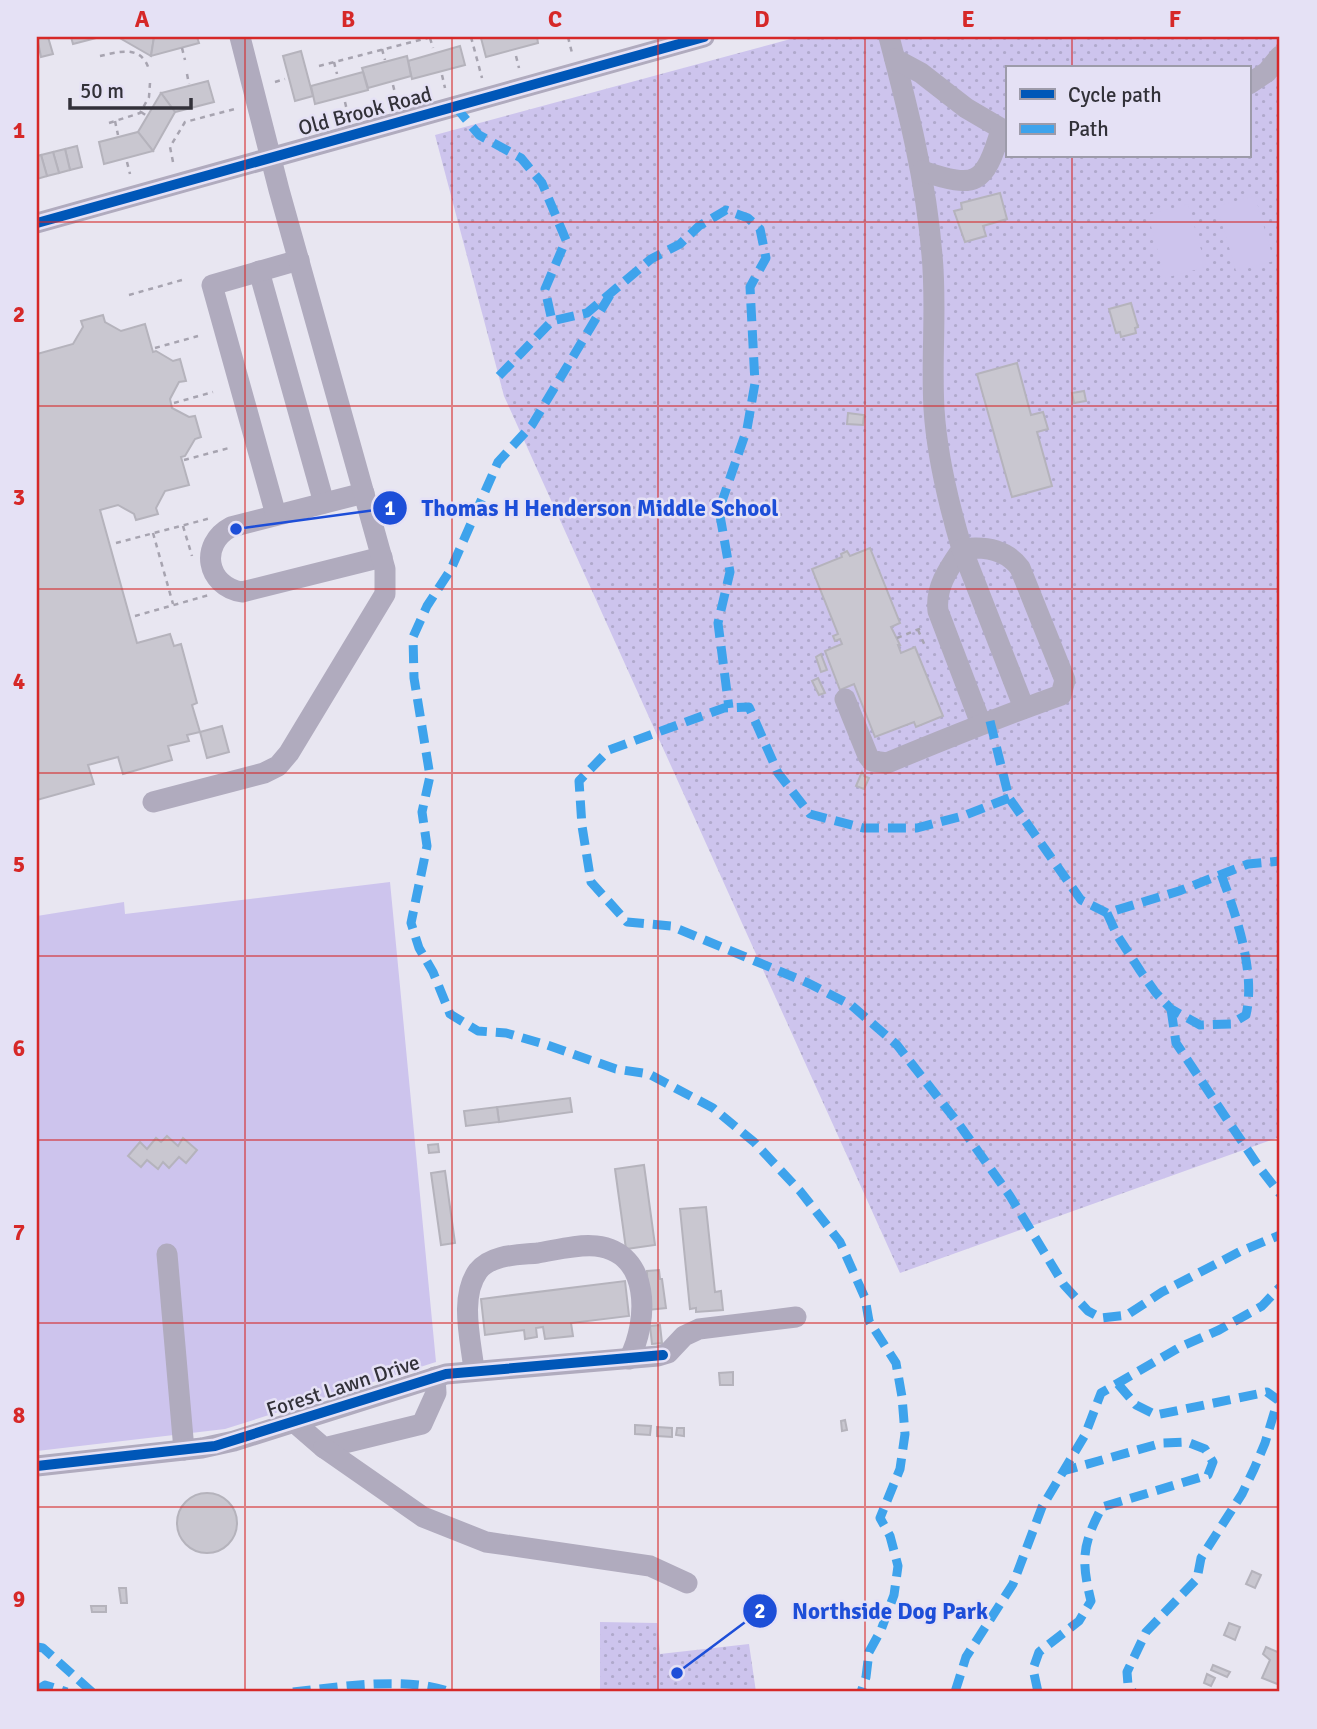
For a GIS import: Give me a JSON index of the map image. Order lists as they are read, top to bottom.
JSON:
{
  "streets": {
    "street": ["Old Brook Road", "Forest Lawn Drive"]
  },
  "places": ["Thomas H Henderson Middle School", "Northside Dog Park"],
  "legend": ["Cycle path", "Path"],
  "scale_bar": "50 m",
  "grid": {
    "columns": [
      "A",
      "B",
      "C",
      "D",
      "E",
      "F"
    ],
    "rows": [
      "1",
      "2",
      "3",
      "4",
      "5",
      "6",
      "7",
      "8",
      "9"
    ]
  }
}
